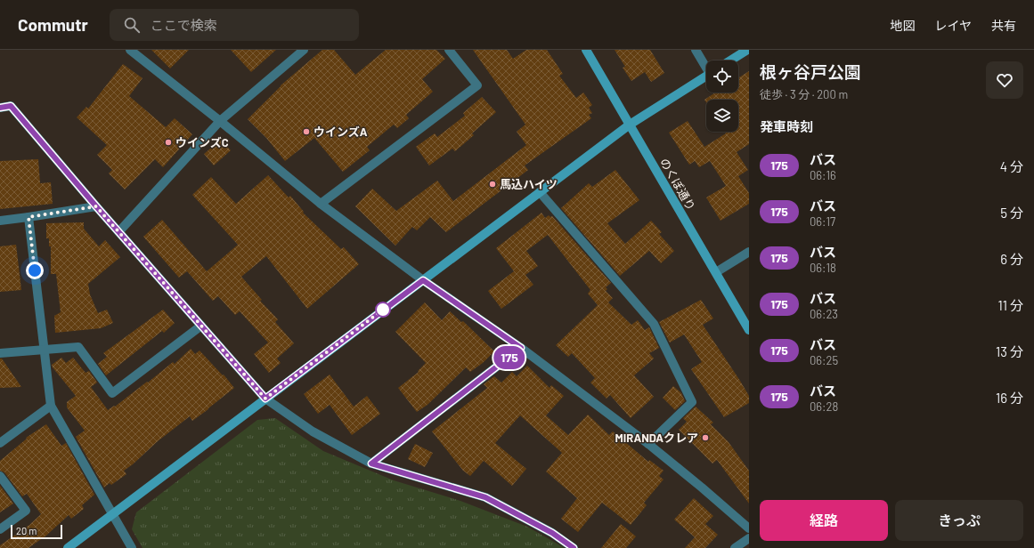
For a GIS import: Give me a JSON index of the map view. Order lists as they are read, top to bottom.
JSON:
{
  "streets": {
    "street": ["のくぼ通り"]
  },
  "places": [
    "ウインズA",
    "ウインズC",
    "馬込ハイツ",
    "MIRANDAクレア"
  ],
  "lines": ["bus line 175"],
  "scale_bar": "20 m",
  "page": {
    "header": "Commutr",
    "search": "ここで検索",
    "nav": ["地図", "レイヤ", "共有"],
    "on_map": "175",
    "heading": [
      ["根ヶ谷戸公園", "徒歩 · 3 分 · 200 m"],
      "発車時刻"
    ],
    "list": [
      {
        "mark": "175",
        "name": "バス",
        "note": "06:16",
        "value": "4 分"
      },
      {
        "mark": "175",
        "name": "バス",
        "note": "06:17",
        "value": "5 分"
      },
      {
        "mark": "175",
        "name": "バス",
        "note": "06:18",
        "value": "6 分"
      },
      {
        "mark": "175",
        "name": "バス",
        "note": "06:23",
        "value": "11 分"
      },
      {
        "mark": "175",
        "name": "バス",
        "note": "06:25",
        "value": "13 分"
      },
      {
        "mark": "175",
        "name": "バス",
        "note": "06:28",
        "value": "16 分"
      }
    ],
    "buttons": ["経路", "きっぷ"],
    "scale": "20 m"
  }
}
